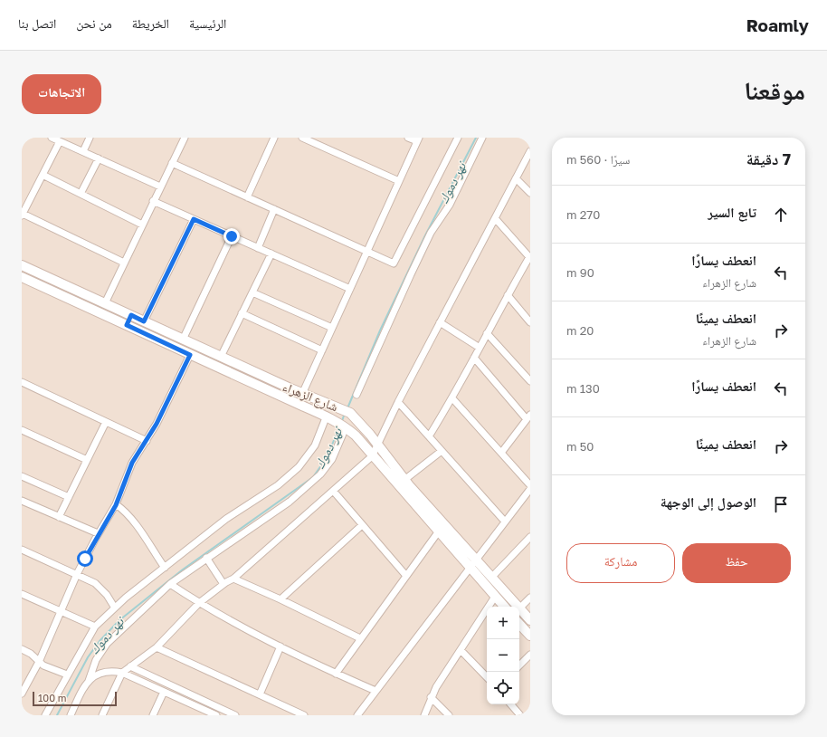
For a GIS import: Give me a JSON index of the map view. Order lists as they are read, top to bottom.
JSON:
{
  "streets": {
    "main road": ["شارع الزهراء"]
  },
  "water": ["نهر دموك"],
  "scale_bar": "100 m",
  "page": {
    "header": "Roamly",
    "nav": [
      "الرئيسية",
      "الخريطة",
      "من نحن",
      "اتصل بنا"
    ],
    "title": "موقعنا",
    "buttons": [
      "الاتجاهات",
      ["حفظ", "مشاركة"]
    ],
    "heading": ["7 دقيقة", "سيرًا · 560 m"],
    "list": [
      ["تابع السير", "270 m"],
      ["انعطف يسارًا", "شارع الزهراء", "90 m"],
      ["انعطف يمينًا", "شارع الزهراء", "20 m"],
      ["انعطف يسارًا", "130 m"],
      ["انعطف يمينًا", "50 m"],
      "الوصول إلى الوجهة"
    ],
    "map_buttons": ["+", "−"],
    "scale": "100 m"
  }
}
